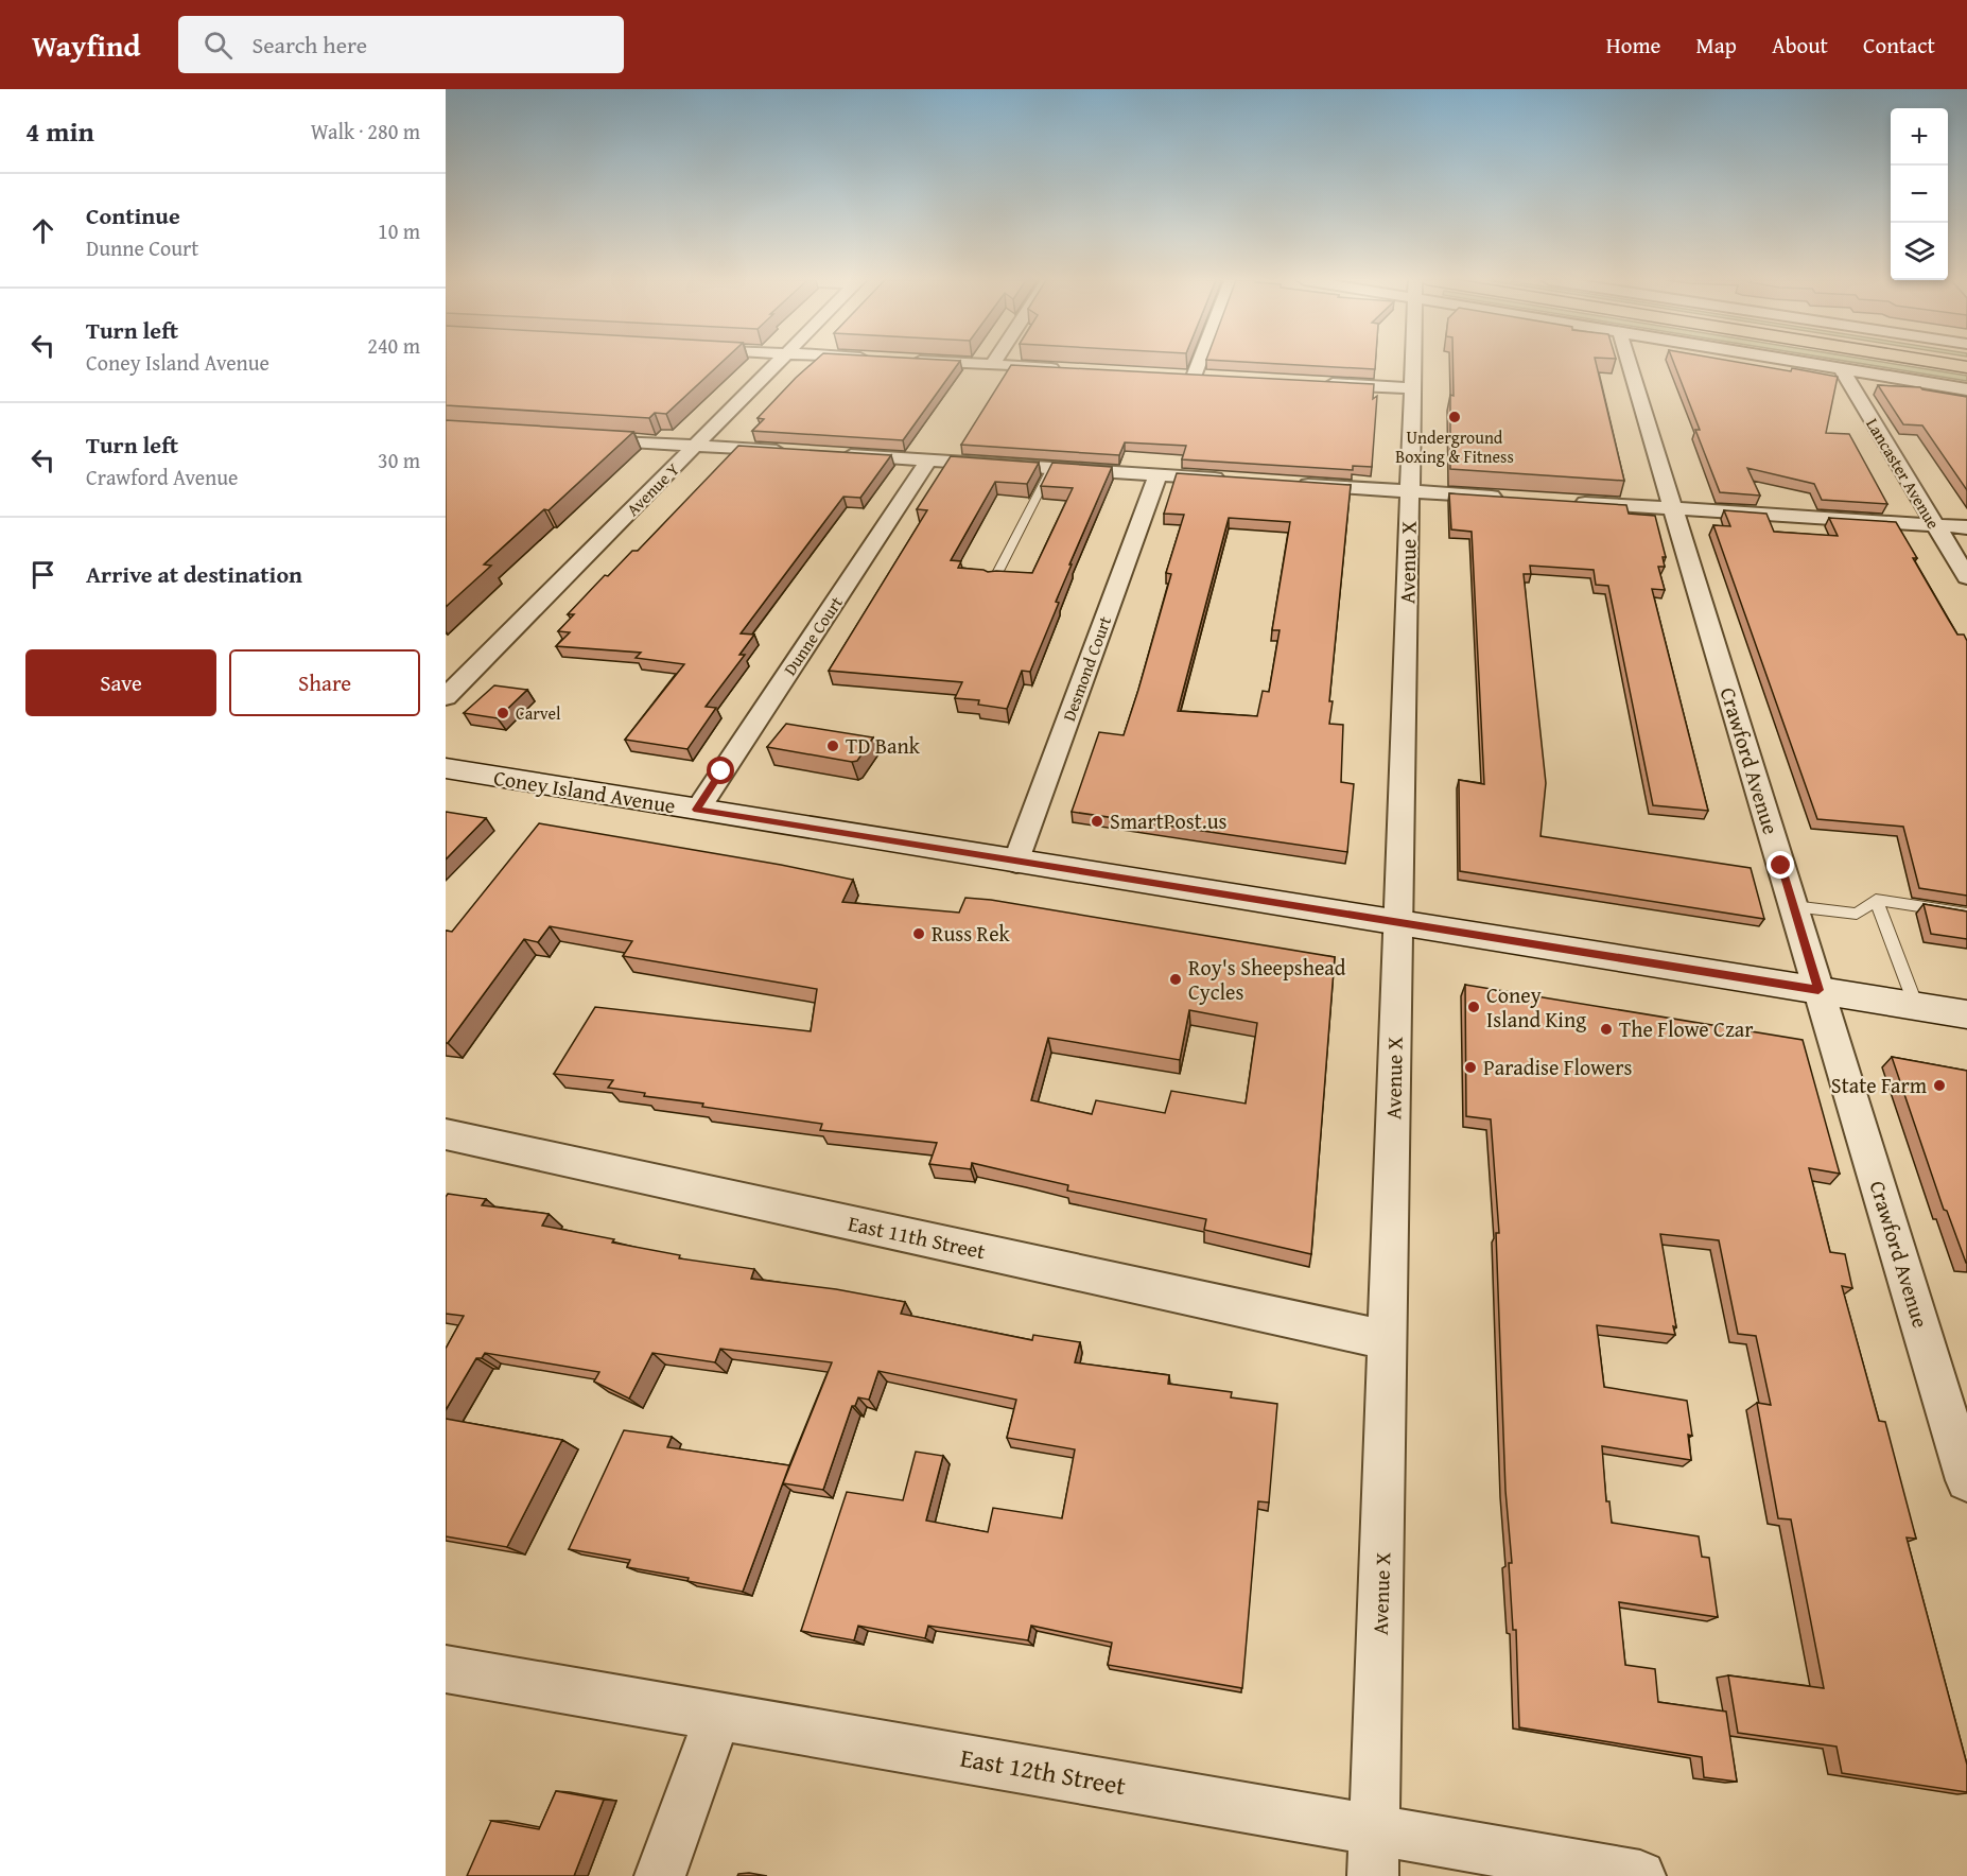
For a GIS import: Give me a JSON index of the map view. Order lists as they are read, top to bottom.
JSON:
{
  "streets": {
    "main road": ["Coney Island Avenue"],
    "street": [
      "Lancaster Avenue",
      "Avenue Y",
      "Avenue X",
      "Dunne Court",
      "Desmond Court",
      "Crawford Avenue",
      "East 11th Street",
      "East 12th Street"
    ]
  },
  "crossings": [
    ["Avenue X", "Coney Island Avenue"],
    ["Avenue X", "East 11th Street"],
    ["Avenue X", "East 12th Street"],
    ["Dunne Court", "Coney Island Avenue"],
    ["Desmond Court", "Coney Island Avenue"],
    ["Crawford Avenue", "Coney Island Avenue"]
  ],
  "places": [
    "Underground Boxing & Fitness",
    "Carvel",
    "TD Bank",
    "SmartPost.us",
    "Russ Rek",
    "Roy's Sheepshead Cycles",
    "Coney Island King",
    "The Flowe Czar",
    "Paradise Flowers",
    "State Farm"
  ],
  "page": {
    "header": "Wayfind",
    "search": "Search here",
    "nav": [
      "Home",
      "Map",
      "About",
      "Contact"
    ],
    "heading": ["4 min", "Walk · 280 m"],
    "map_buttons": ["+", "−"],
    "list": [
      ["Continue", "Dunne Court", "10 m"],
      ["Turn left", "Coney Island Avenue", "240 m"],
      ["Turn left", "Crawford Avenue", "30 m"],
      "Arrive at destination"
    ],
    "buttons": ["Save", "Share"]
  }
}
